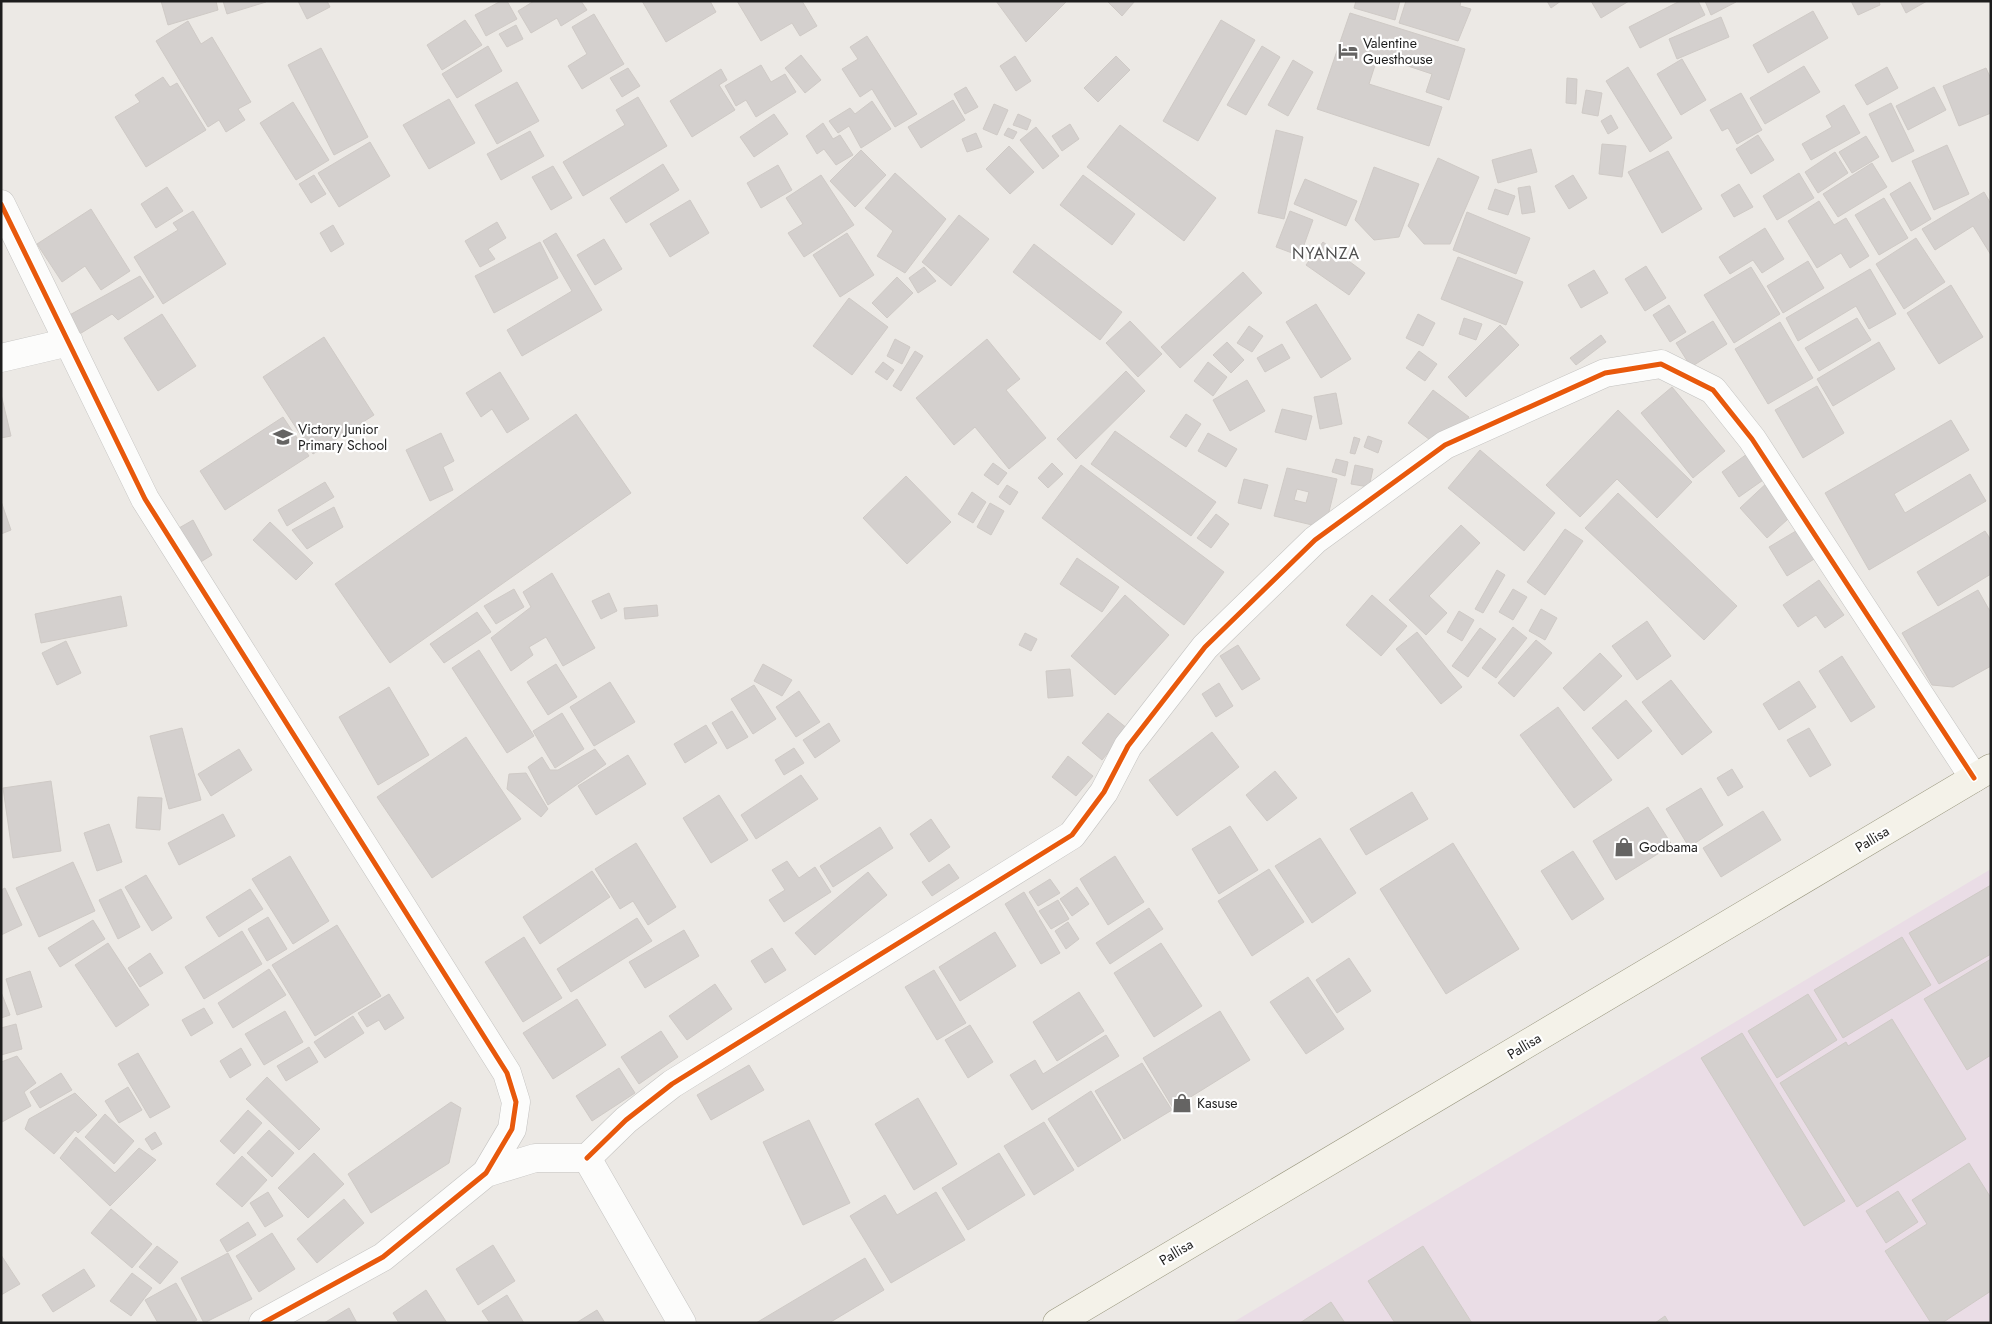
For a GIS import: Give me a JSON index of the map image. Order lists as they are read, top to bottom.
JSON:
{
  "streets": {
    "main road": ["Pallisa"]
  },
  "districts": ["NYANZA"],
  "places": {
    "hotel": ["Valentine Guesthouse"],
    "school or university": ["Victory Junior Primary School"],
    "shop": ["Godbama", "Kasuse"]
  }
}
